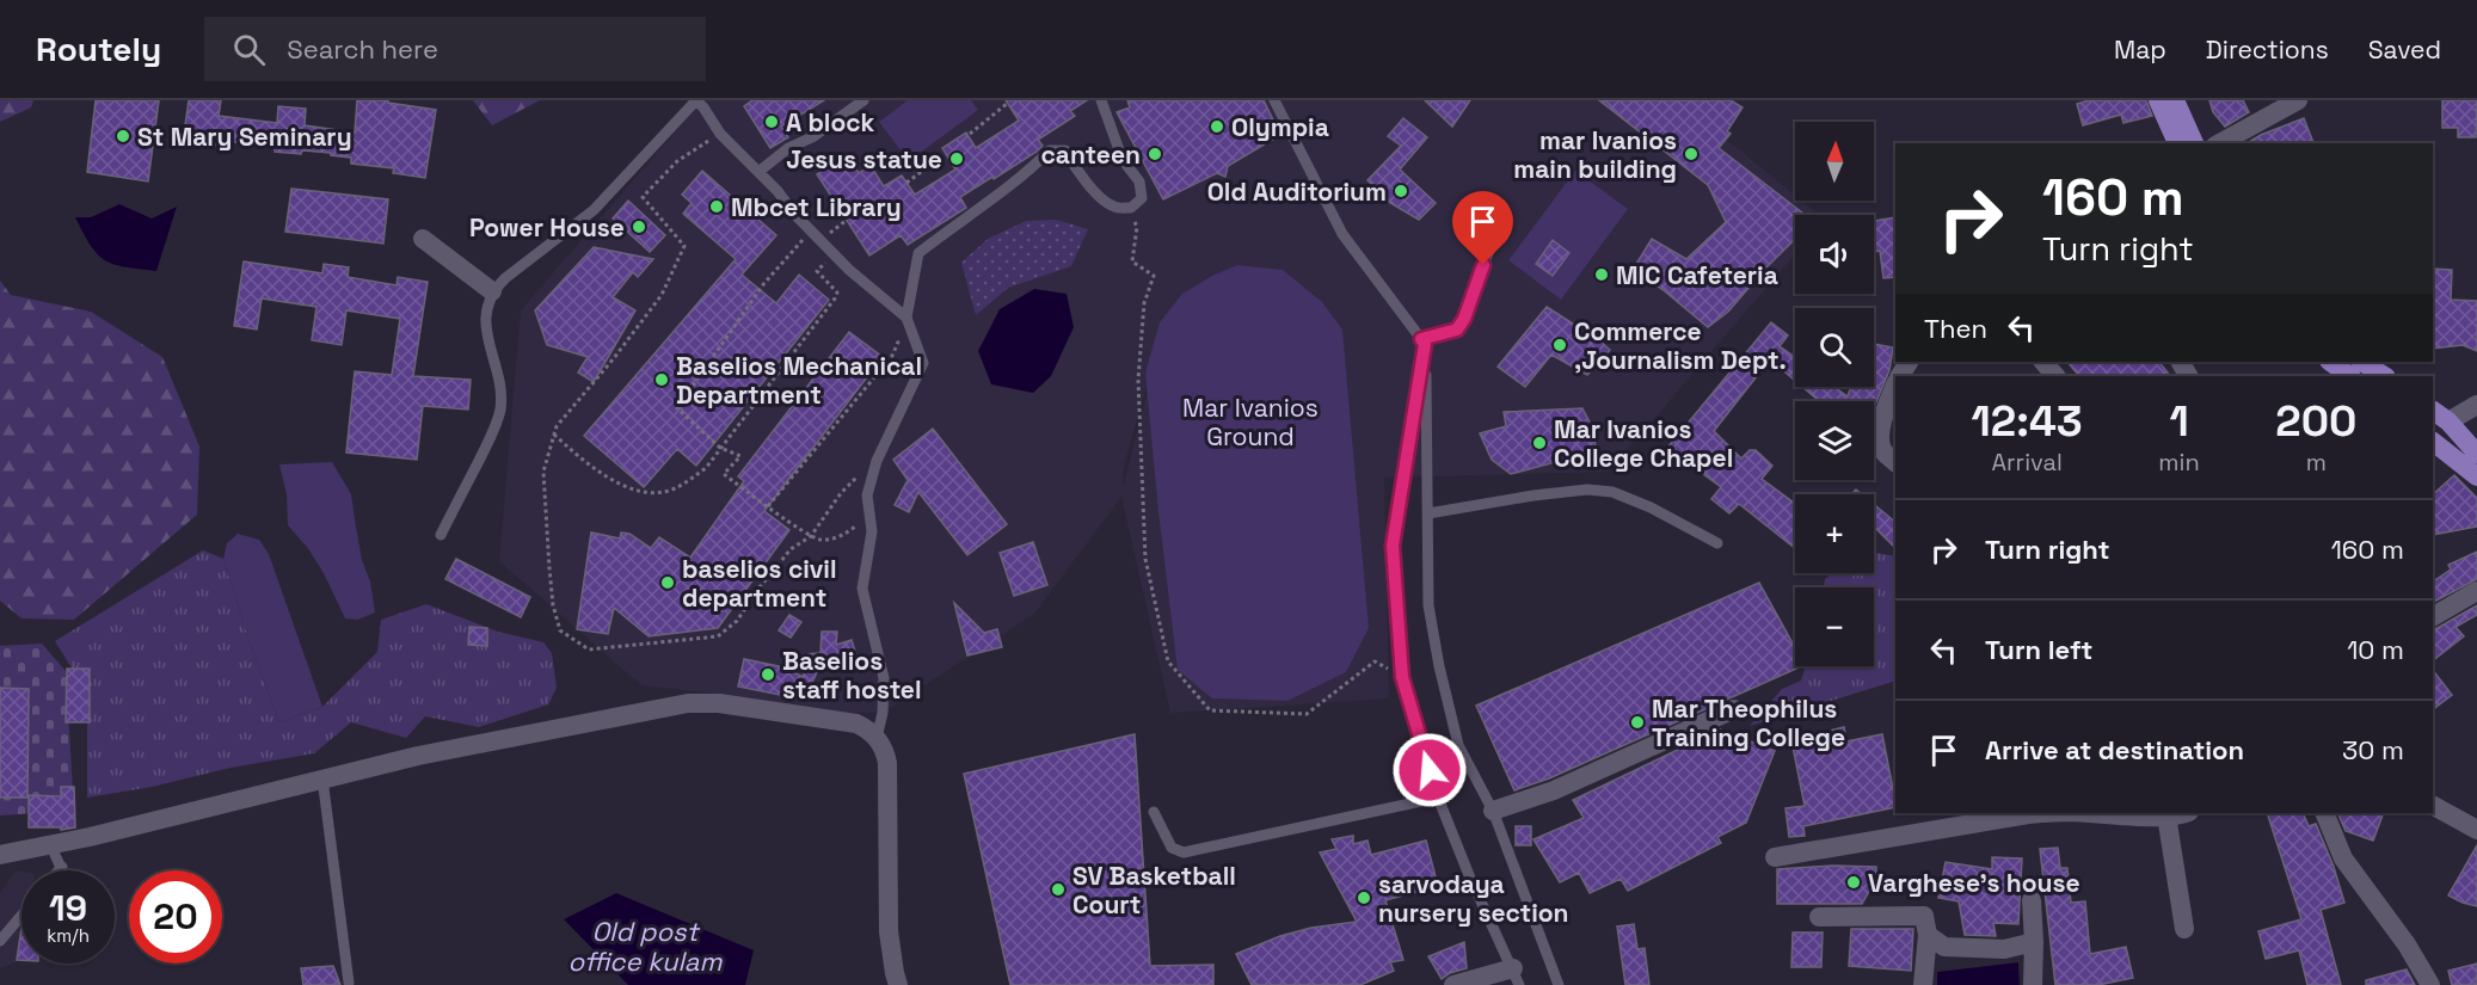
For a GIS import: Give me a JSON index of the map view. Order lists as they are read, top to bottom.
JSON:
{
  "water": ["Old post office kulam"],
  "parks": ["Mar Ivanios Ground"],
  "places": [
    "A block",
    "Olympia",
    "St Mary Seminary",
    "canteen",
    "mar Ivanios main building",
    "Jesus statue",
    "Old Auditorium",
    "Mbcet Library",
    "Power House",
    "MIC Cafeteria",
    "Commerce ,Journalism Dept.",
    "Baselios Mechanical Department",
    "Mar Ivanios College Chapel",
    "baselios civil department",
    "Baselios staff hostel",
    "Mar Theophilus Training College",
    "Varghese's house",
    "SV Basketball Court",
    "sarvodaya nursery section"
  ],
  "north": "top",
  "page": {
    "header": "Routely",
    "search": "Search here",
    "nav": ["Map", "Directions", "Saved"],
    "map_buttons": ["+", "−"],
    "turn": ["160 m", "Turn right"],
    "then": "Then",
    "eta": [
      "12:43",
      "Arrival",
      "1",
      "min",
      "200",
      "m"
    ],
    "list": [
      {
        "name": "Turn right",
        "value": "160 m"
      },
      {
        "name": "Turn left",
        "value": "10 m"
      },
      {
        "name": "Arrive at destination",
        "value": "30 m"
      }
    ],
    "speed": "19 km/h",
    "limit": "20"
  }
}
